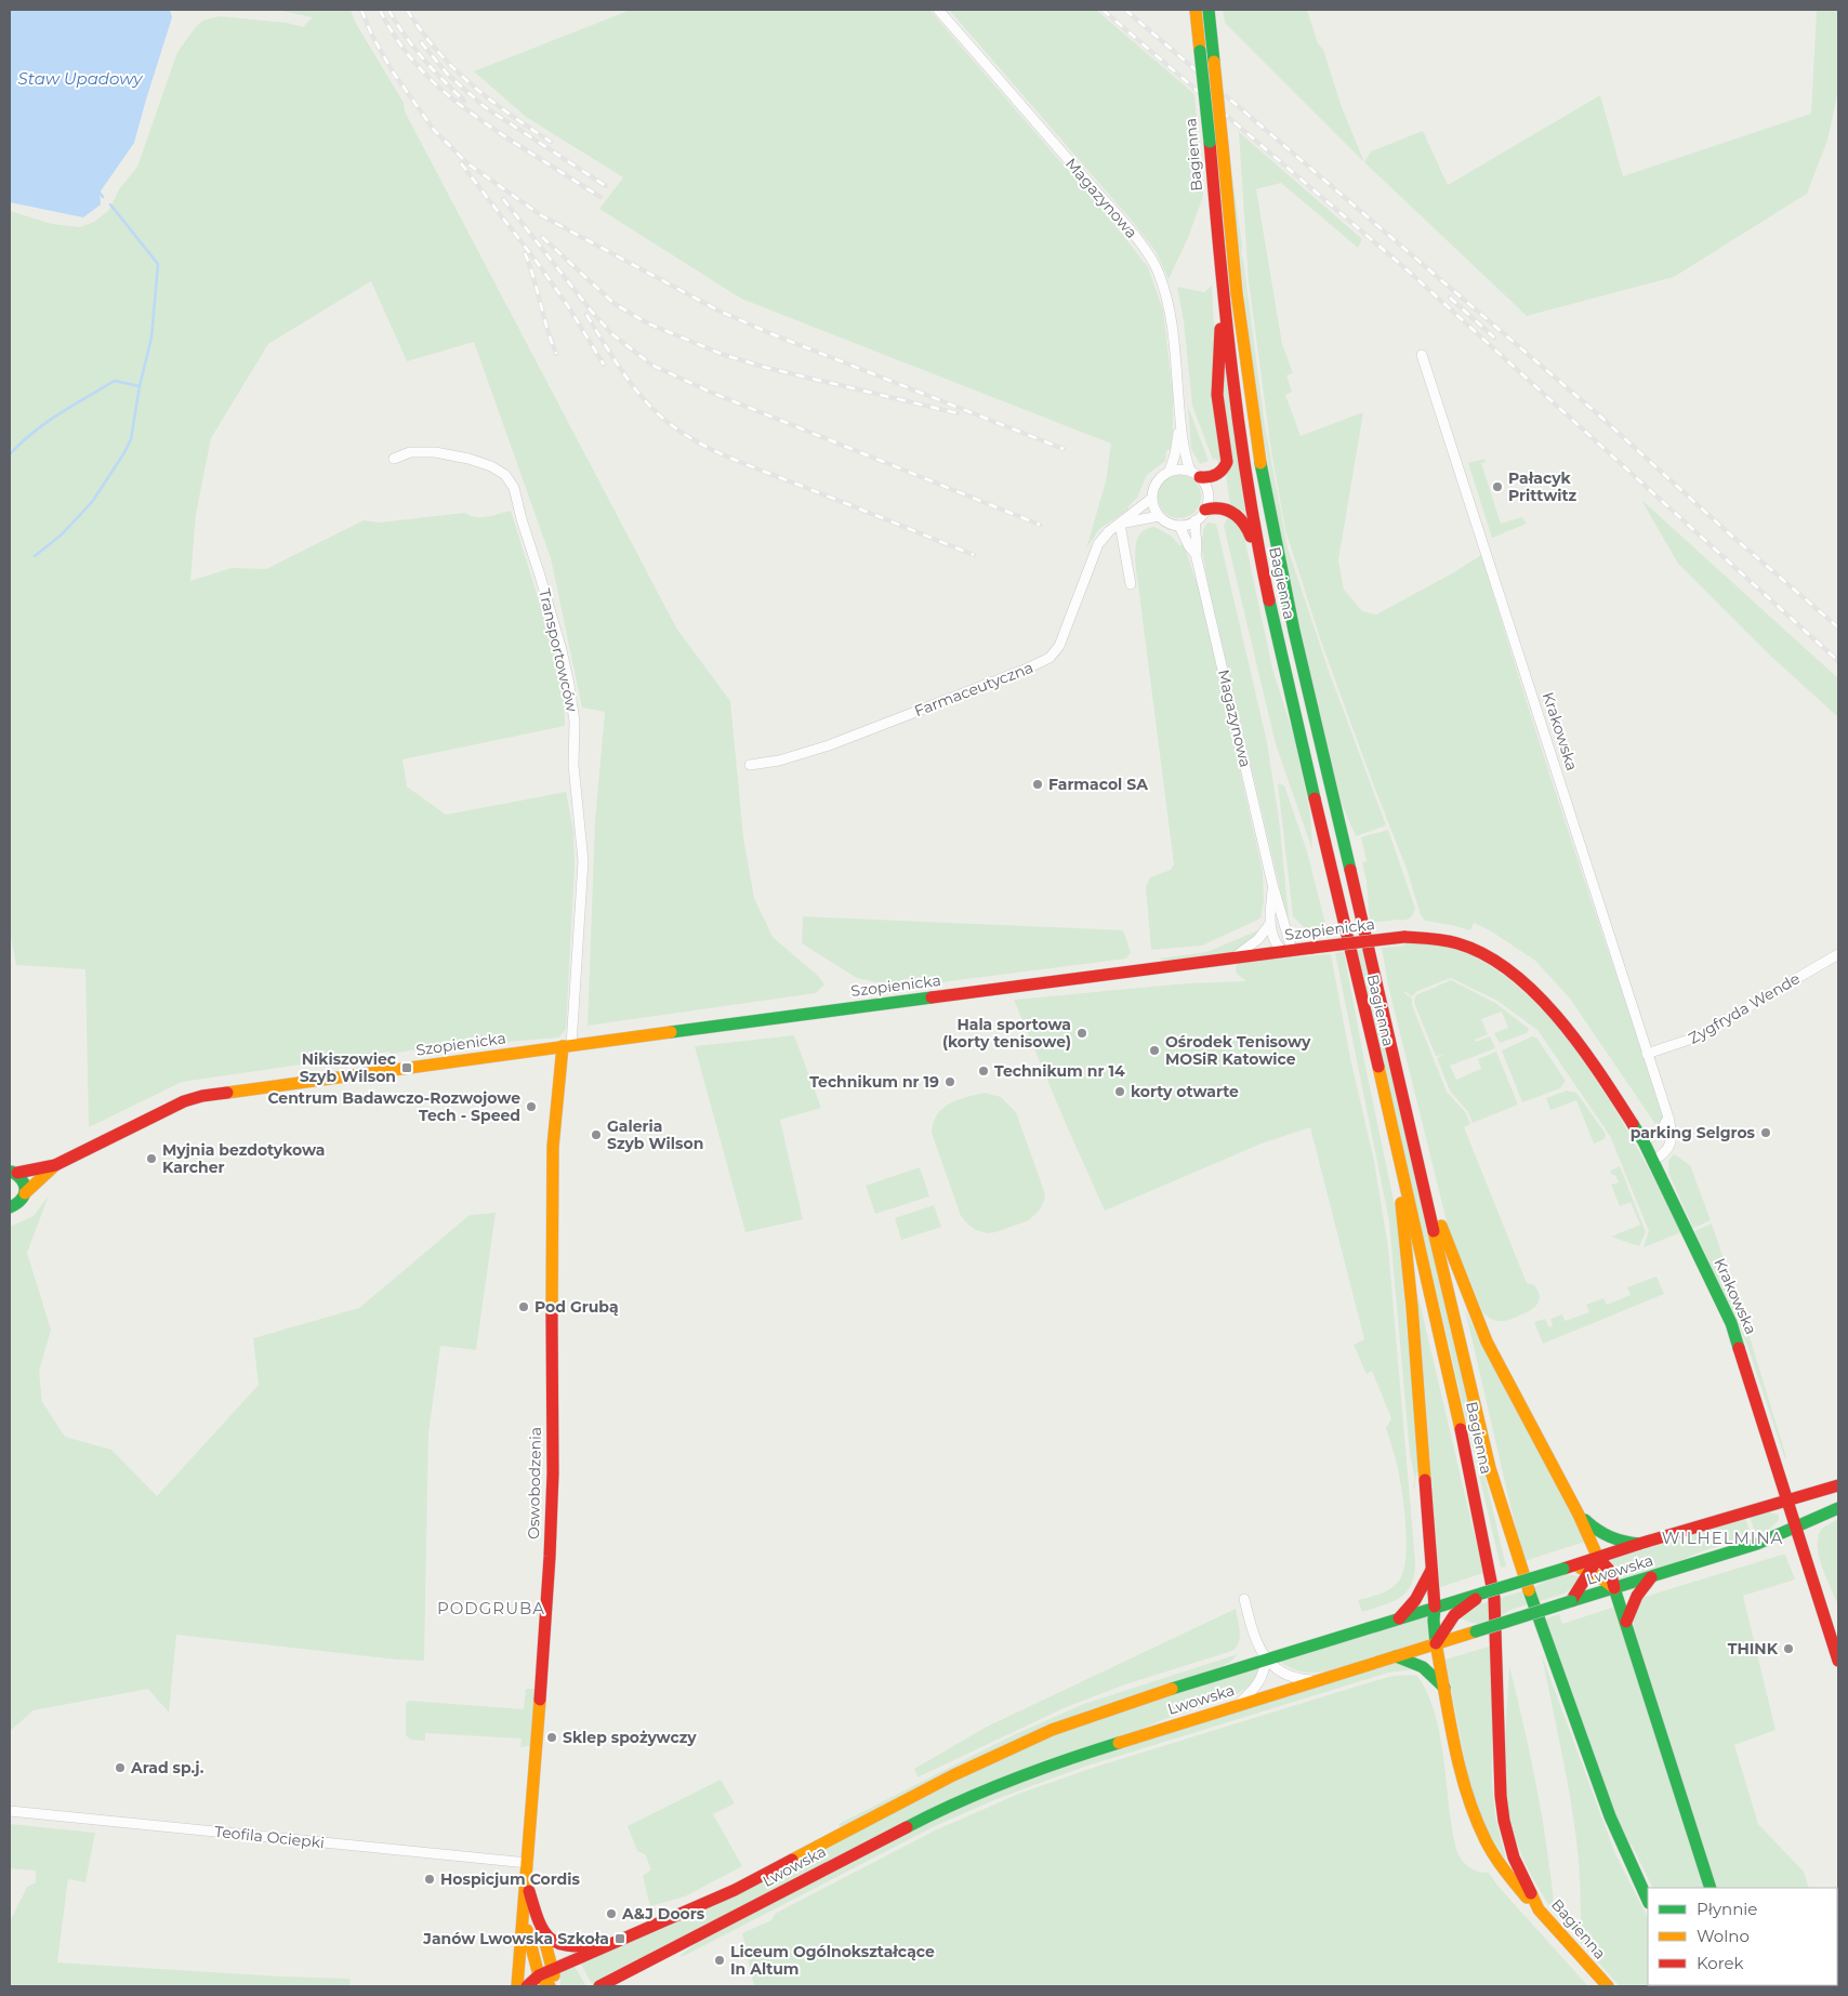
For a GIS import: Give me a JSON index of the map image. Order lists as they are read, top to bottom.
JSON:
{
  "streets": {
    "street": [
      "Bagienna",
      "Magazynowa",
      "Transportowców",
      "Farmaceutyczna",
      "Krakowska",
      "Szopienicka",
      "Zygfryda Wende",
      "Oswobodzenia",
      "Lwowska",
      "Teofila Ociepki"
    ]
  },
  "crossings": [
    ["Magazynowa", "Farmaceutyczna"],
    ["Magazynowa", "Szopienicka"],
    ["Transportowców", "Szopienicka"],
    ["Transportowców", "Oswobodzenia"],
    ["Krakowska", "Szopienicka"],
    ["Krakowska", "Zygfryda Wende"],
    ["Krakowska", "Lwowska"],
    ["Szopienicka", "Oswobodzenia"],
    ["Oswobodzenia", "Lwowska"],
    ["Oswobodzenia", "Teofila Ociepki"]
  ],
  "districts": ["WILHELMINA", "PODGRUBA"],
  "water": ["Staw Upadowy"],
  "places": {
    "other": [
      "Pałacyk Prittwitz",
      "Farmacol SA",
      "Hala sportowa (korty tenisowe)",
      "Ośrodek Tenisowy MOSiR Katowice",
      "Technikum nr 14",
      "Technikum nr 19",
      "korty otwarte",
      "Centrum Badawczo-Rozwojowe Tech - Speed",
      "parking Selgros",
      "Galeria Szyb Wilson",
      "Myjnia bezdotykowa Karcher",
      "Pod Grubą",
      "THINK",
      "Sklep spożywczy",
      "Arad sp.j.",
      "Hospicjum Cordis",
      "A&J Doors",
      "Liceum Ogólnokształcące In Altum"
    ],
    "transit": ["Nikiszowiec Szyb Wilson", "Janów Lwowska Szkoła"]
  },
  "legend": ["Płynnie", "Wolno", "Korek"]
}
